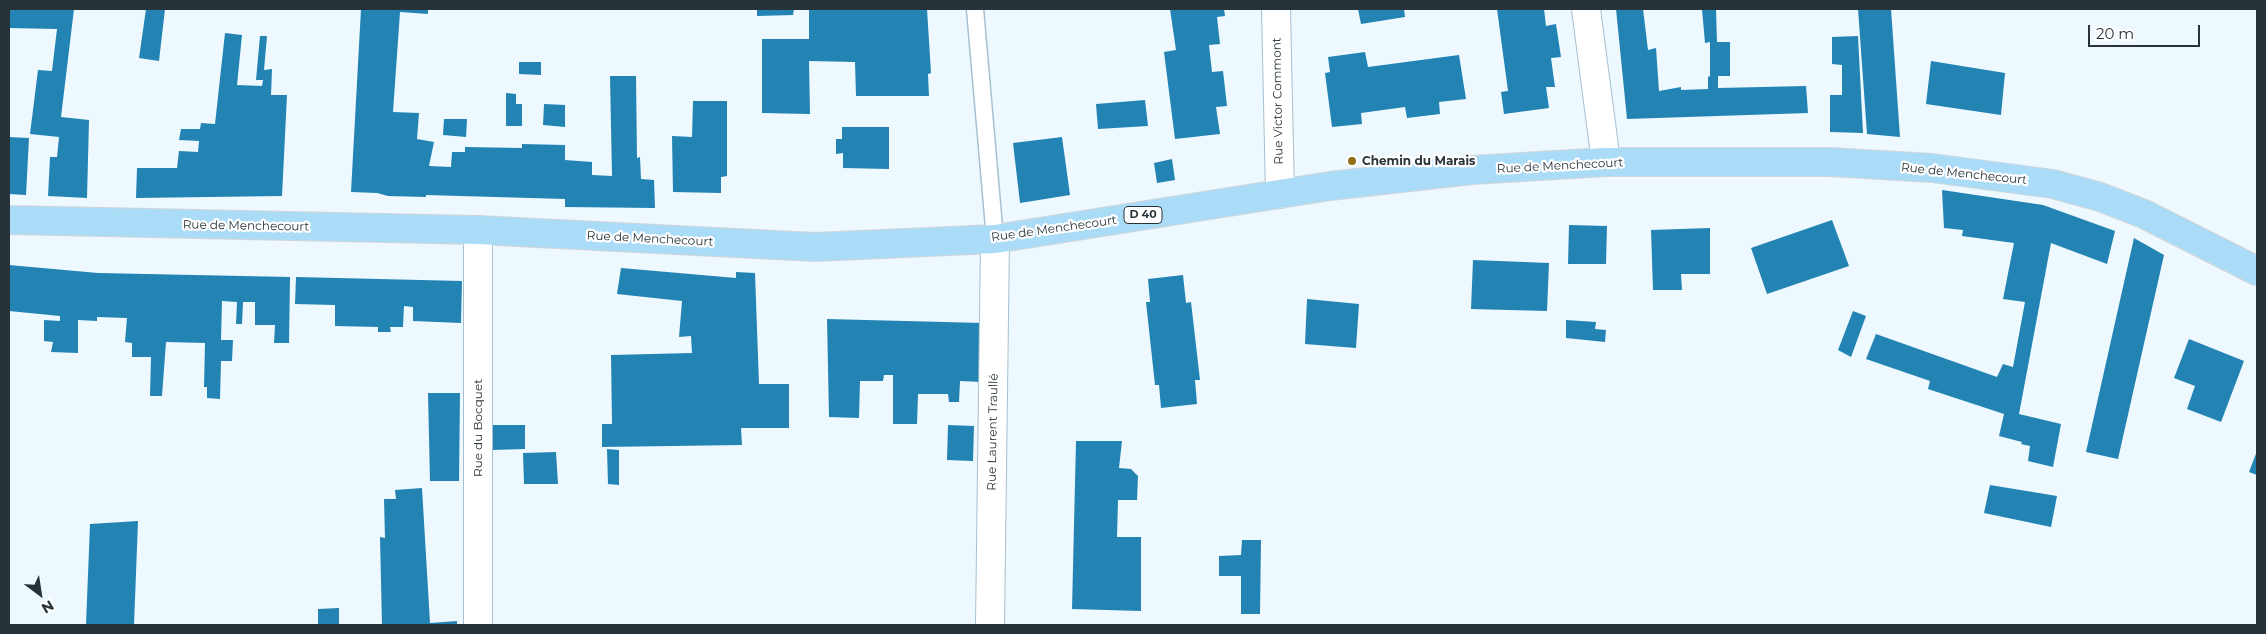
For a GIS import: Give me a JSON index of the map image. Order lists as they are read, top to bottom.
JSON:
{
  "streets": {
    "main road": ["Rue de Menchecourt", "D 40"],
    "street": ["Rue Victor Commont", "Rue du Bocquet", "Rue Laurent Traullé"]
  },
  "crossings": [
    ["Rue Victor Commont", "Rue de Menchecourt"],
    ["Rue de Menchecourt", "Rue du Bocquet"],
    ["Rue de Menchecourt", "Rue Laurent Traullé"]
  ],
  "places": ["Chemin du Marais"],
  "scale_bar": "20 m",
  "north": "bottom right"
}
